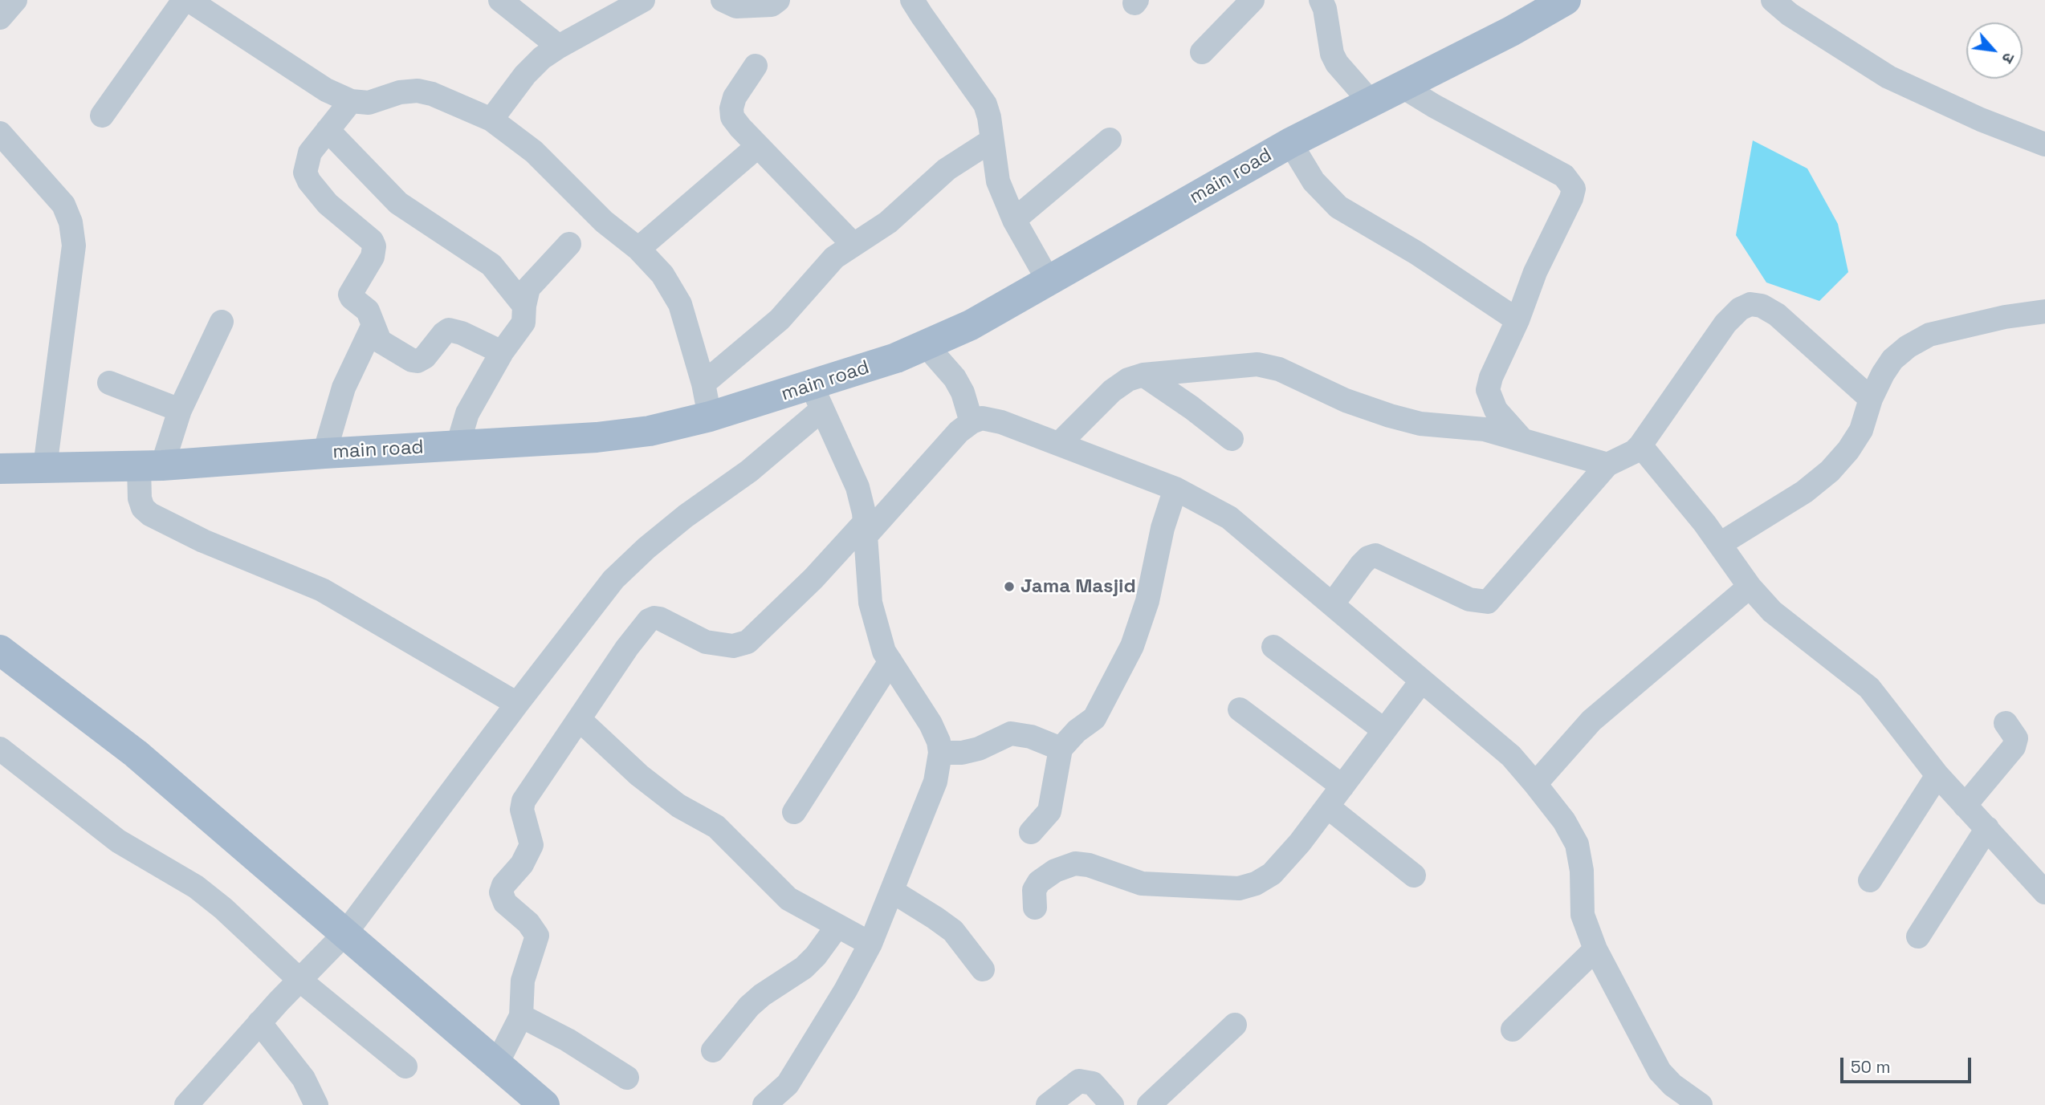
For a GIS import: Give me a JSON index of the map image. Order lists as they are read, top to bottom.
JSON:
{
  "streets": {
    "main road": ["main road"]
  },
  "places": ["Jama Masjid"],
  "scale_bar": "50 m",
  "north": "bottom right"
}
